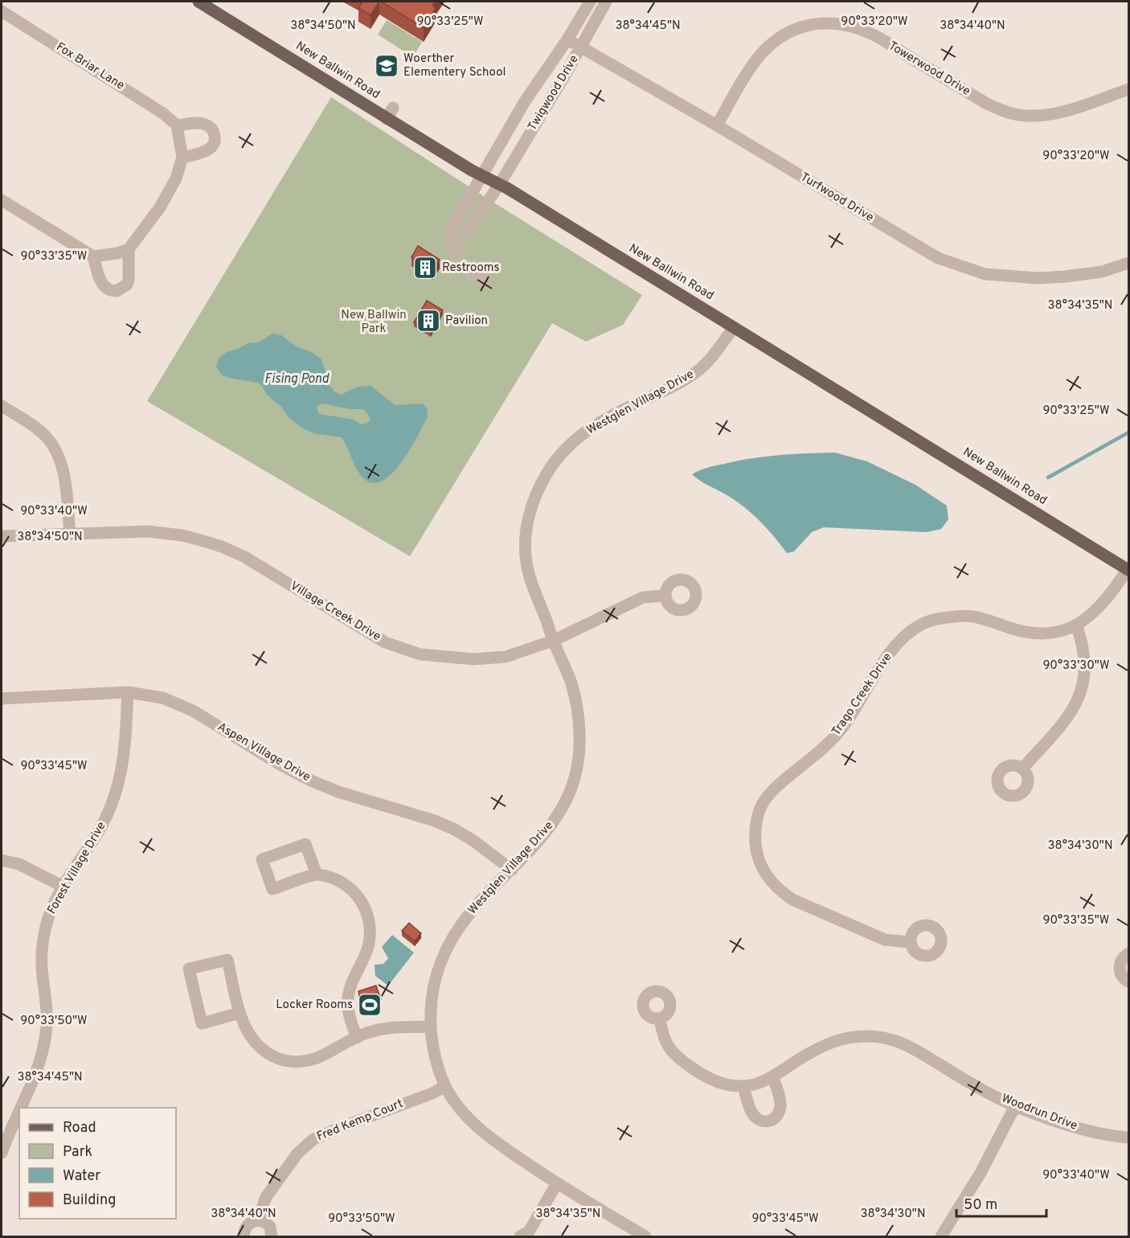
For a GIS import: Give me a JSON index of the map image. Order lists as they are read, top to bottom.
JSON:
{
  "streets": {
    "main road": ["New Ballwin Road"],
    "street": [
      "Fox Briar Lane",
      "Towerwood Drive",
      "Twigwood Drive",
      "Turfwood Drive",
      "Westglen Village Drive",
      "Village Creek Drive",
      "Trago Creek Drive",
      "Aspen Village Drive",
      "Forest Village Drive",
      "Woodrun Drive",
      "Fred Kemp Court"
    ]
  },
  "crossings": [
    ["Towerwood Drive", "Turfwood Drive"],
    ["New Ballwin Road", "Twigwood Drive"],
    ["New Ballwin Road", "Westglen Village Drive"],
    ["New Ballwin Road", "Trago Creek Drive"],
    ["Twigwood Drive", "Turfwood Drive"],
    ["Westglen Village Drive", "Village Creek Drive"],
    ["Westglen Village Drive", "Aspen Village Drive"],
    ["Westglen Village Drive", "Fred Kemp Court"],
    ["Aspen Village Drive", "Forest Village Drive"]
  ],
  "water": ["Fising Pond"],
  "parks": ["New Ballwin Park"],
  "places": {
    "school or university": ["Woerther Elementery School"],
    "building": ["Restrooms", "Pavilion"],
    "sports": ["Locker Rooms"]
  },
  "legend": [
    "Road",
    "Park",
    "Water",
    "Building"
  ],
  "scale_bar": "50 m",
  "coordinates": [
    "90°33'25\"W",
    "90°33'20\"W",
    "38°34'40\"N",
    "38°34'50\"N",
    "38°34'45\"N",
    "90°33'35\"W",
    "38°34'35\"N",
    "90°33'40\"W",
    "90°33'30\"W",
    "90°33'45\"W",
    "38°34'30\"N",
    "90°33'50\"W"
  ]
}
